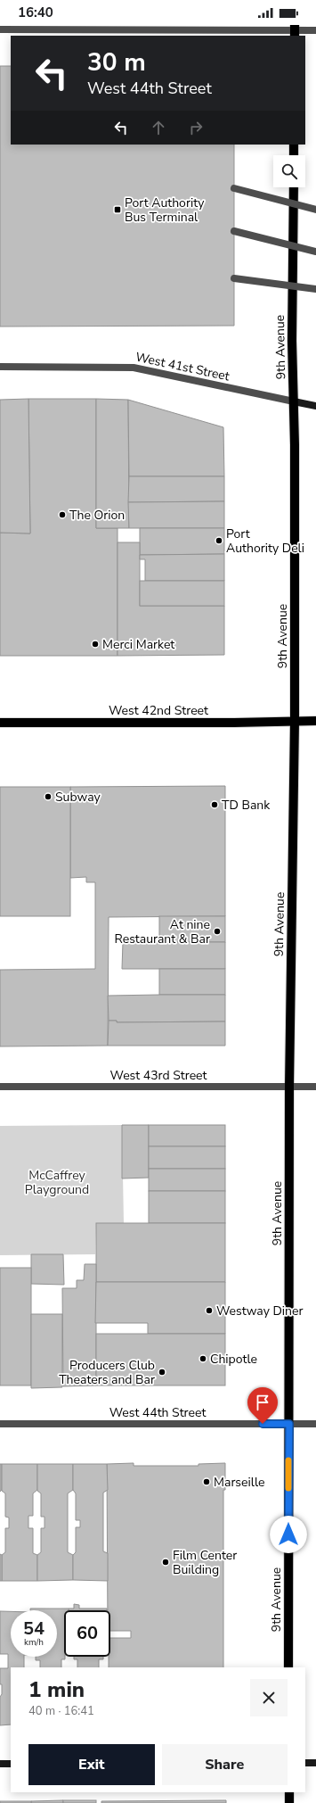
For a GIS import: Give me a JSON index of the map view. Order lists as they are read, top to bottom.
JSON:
{
  "streets": {
    "main road": ["9th Avenue", "West 41st Street", "West 42nd Street"],
    "street": ["West 43rd Street", "West 44th Street"]
  },
  "crossings": [
    ["9th Avenue", "West 41st Street"],
    ["9th Avenue", "West 42nd Street"],
    ["9th Avenue", "West 43rd Street"],
    ["9th Avenue", "West 44th Street"]
  ],
  "parks": ["McCaffrey Playground"],
  "places": {
    "transit": ["Port Authority Bus Terminal"],
    "other": [
      "The Orion",
      "Port Authority Deli",
      "Merci Market",
      "Subway",
      "TD Bank",
      "At nine Restaurant & Bar",
      "Westway Diner",
      "Chipotle",
      "Producers Club Theaters and Bar",
      "Marseille",
      "Film Center Building"
    ]
  },
  "page": {
    "status": "16:40",
    "turn": ["30 m", "West 44th Street"],
    "speed": "54 km/h",
    "limit": "60",
    "heading": ["1 min", "40 m · 16:41"],
    "buttons": ["Exit", "Share"]
  }
}
